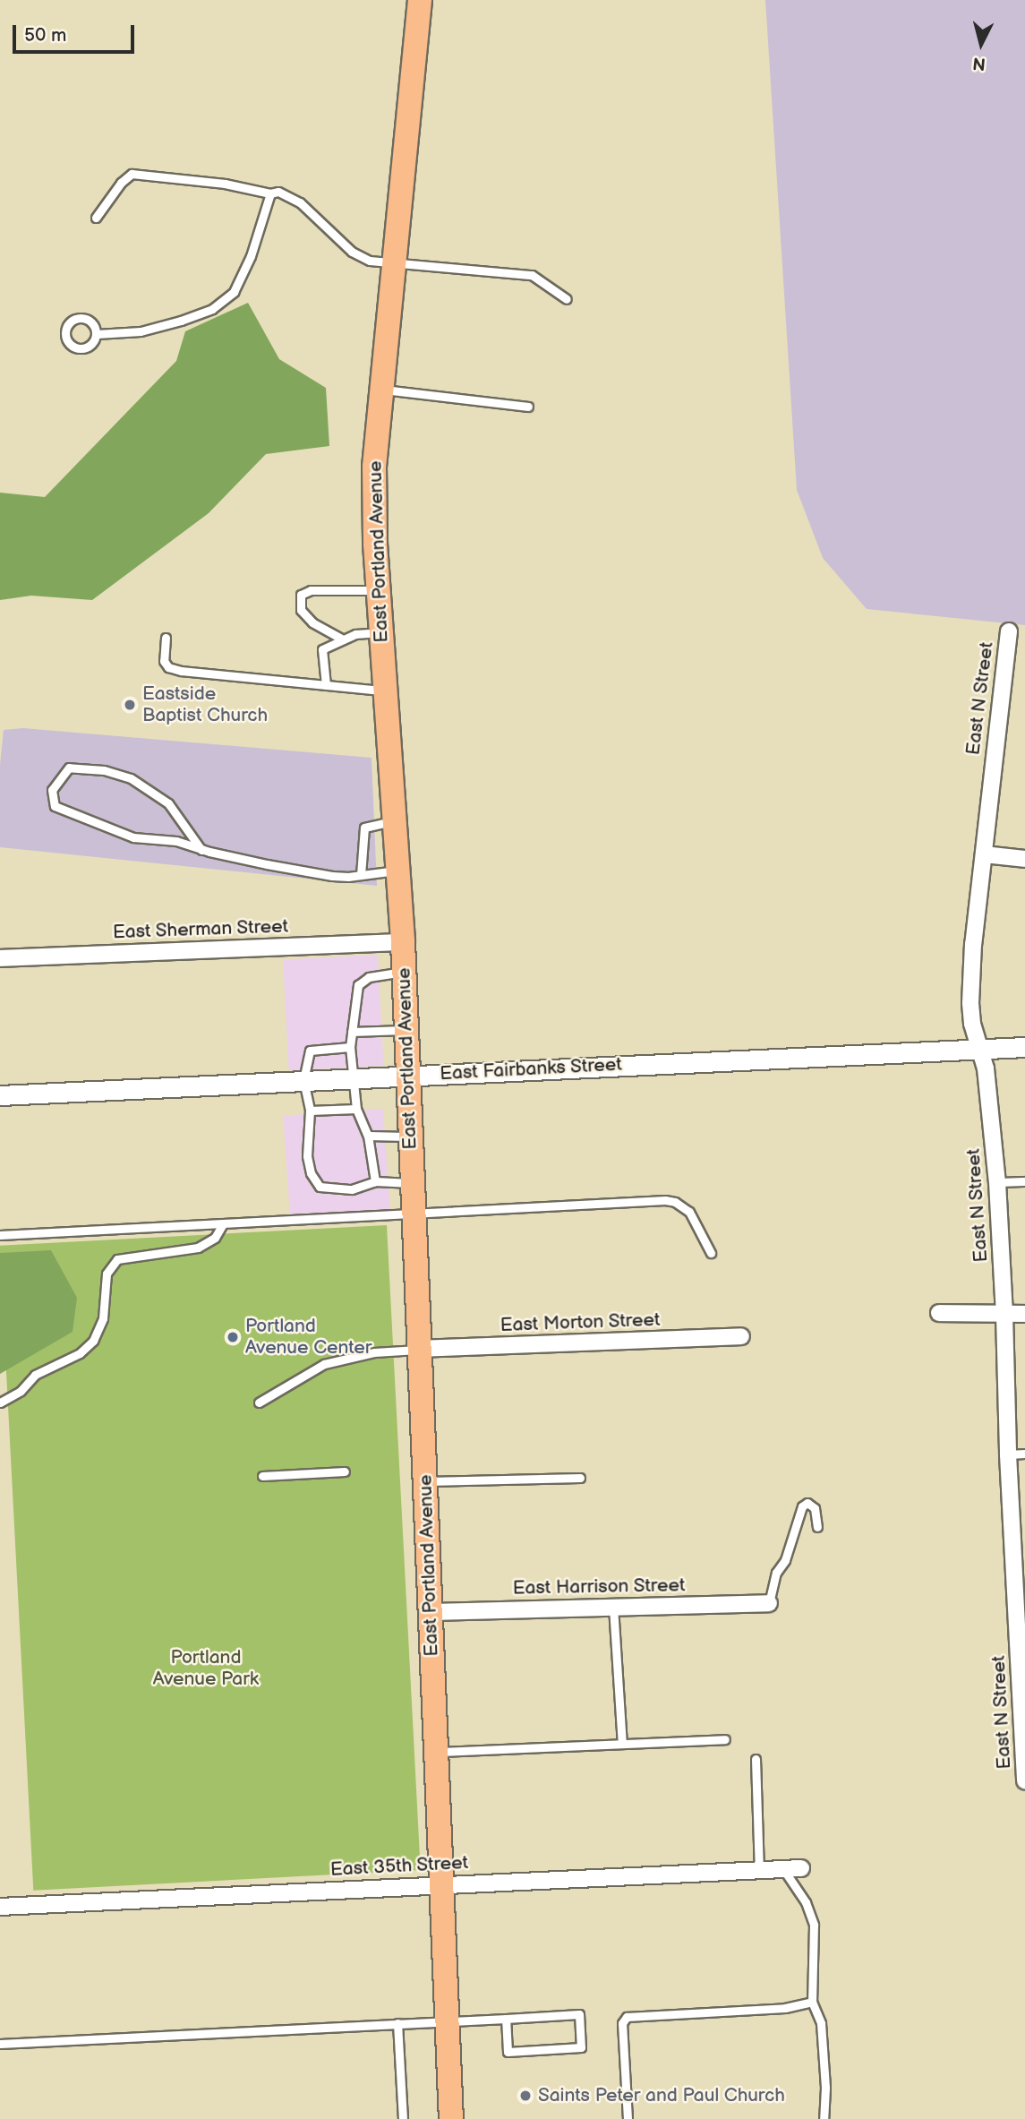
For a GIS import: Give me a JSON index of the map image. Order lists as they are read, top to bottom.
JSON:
{
  "streets": {
    "main road": ["East Portland Avenue"],
    "street": [
      "East N Street",
      "East Sherman Street",
      "East Fairbanks Street",
      "East Morton Street",
      "East Harrison Street",
      "East 35th Street"
    ]
  },
  "crossings": [
    ["East Portland Avenue", "East Sherman Street"],
    ["East Portland Avenue", "East Fairbanks Street"],
    ["East Portland Avenue", "East Morton Street"],
    ["East Portland Avenue", "East Harrison Street"],
    ["East Portland Avenue", "East 35th Street"],
    ["East N Street", "East Fairbanks Street"]
  ],
  "parks": ["Portland Avenue Park"],
  "places": ["Eastside Baptist Church", "Portland Avenue Center", "Saints Peter and Paul Church"],
  "scale_bar": "50 m",
  "north": "bottom"
}
